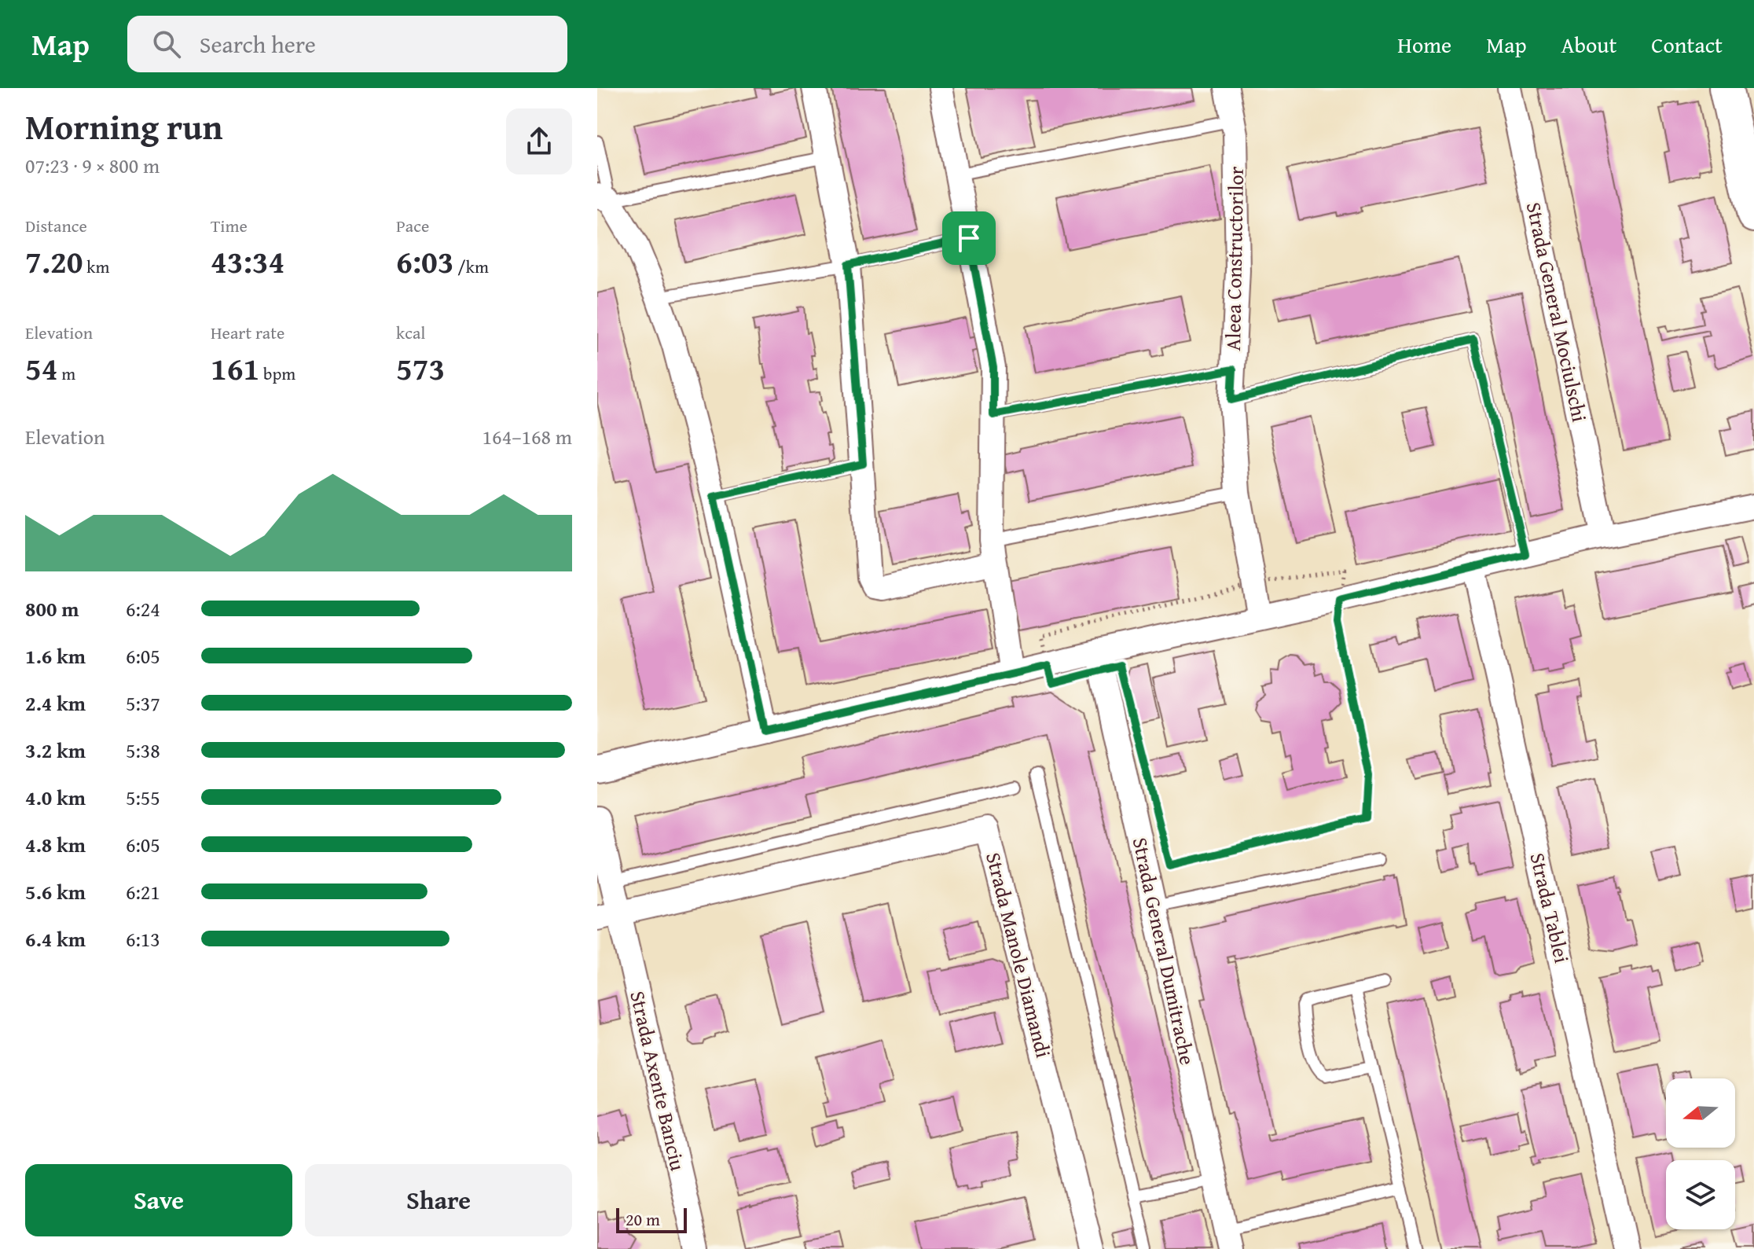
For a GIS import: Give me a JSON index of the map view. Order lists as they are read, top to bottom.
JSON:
{
  "streets": {
    "street": [
      "Aleea Constructorilor",
      "Strada General Mociulschi",
      "Strada Tablei",
      "Strada General Dumitrache",
      "Strada Manole Diamandi",
      "Strada Axente Banciu"
    ]
  },
  "crossings": [
    ["Strada Manole Diamandi", "Strada Axente Banciu"]
  ],
  "scale_bar": "20 m",
  "north": "left",
  "page": {
    "header": "Map",
    "search": "Search here",
    "nav": [
      "Home",
      "Map",
      "About",
      "Contact"
    ],
    "heading": ["Morning run", "07:23 · 9 × 800 m"],
    "stats": [
      ["Distance", "7.20 km"],
      ["Time", "43:34"],
      ["Pace", "6:03 /km"],
      ["Elevation", "54 m"],
      ["Heart rate", "161 bpm"],
      ["kcal", "573"]
    ],
    "chart": ["Elevation", "164–168 m"],
    "list": [
      {
        "name": "800 m",
        "note": "6:24"
      },
      {
        "name": "1.6 km",
        "note": "6:05"
      },
      {
        "name": "2.4 km",
        "note": "5:37"
      },
      {
        "name": "3.2 km",
        "note": "5:38"
      },
      {
        "name": "4.0 km",
        "note": "5:55"
      },
      {
        "name": "4.8 km",
        "note": "6:05"
      },
      {
        "name": "5.6 km",
        "note": "6:21"
      },
      {
        "name": "6.4 km",
        "note": "6:13"
      }
    ],
    "buttons": ["Save", "Share"],
    "scale": "20 m"
  }
}
